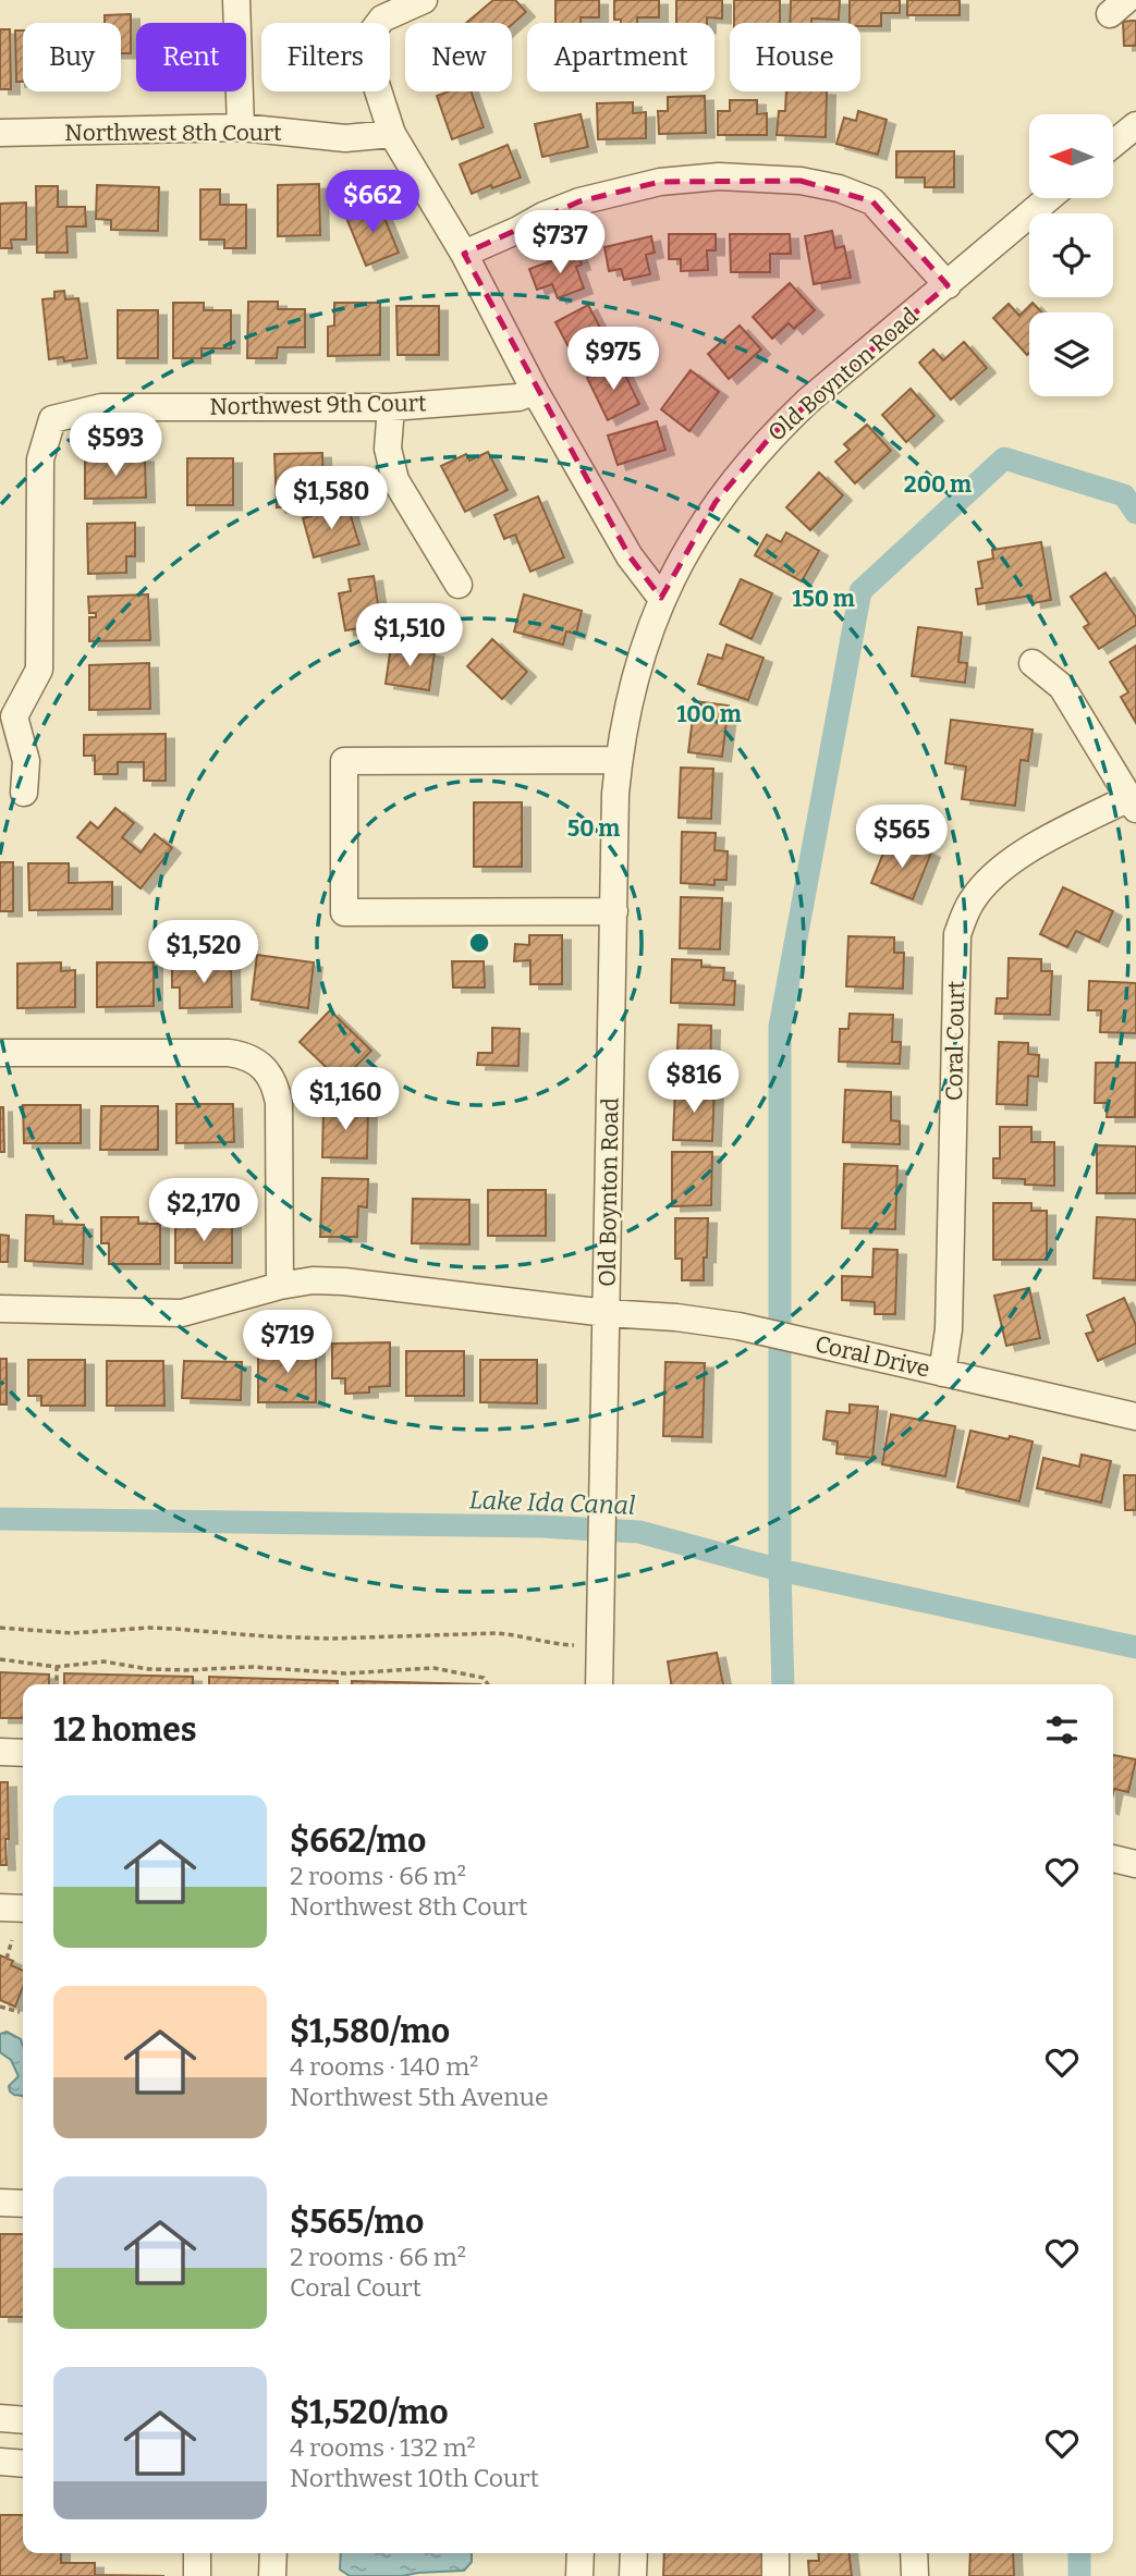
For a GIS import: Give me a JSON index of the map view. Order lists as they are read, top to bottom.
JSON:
{
  "streets": {
    "street": [
      "Northwest 8th Court",
      "Old Boynton Road",
      "Northwest 9th Court",
      "Coral Court",
      "Coral Drive"
    ]
  },
  "crossings": [
    ["Old Boynton Road", "Coral Drive"],
    ["Coral Court", "Coral Drive"]
  ],
  "water": ["Lake Ida Canal"],
  "north": "left",
  "page": {
    "chip": [
      "Buy",
      "Rent",
      "Filters",
      "New",
      "Apartment",
      "House"
    ],
    "price": [
      "$662",
      "$737",
      "$975",
      "$593",
      "$1,580",
      "$1,510",
      "$565",
      "$1,520",
      "$816",
      "$1,160",
      "$2,170",
      "$719"
    ],
    "heading": "12 homes",
    "list": [
      {
        "name": "$662/mo",
        "note": "2 rooms · 66 m² · Northwest 8th Court"
      },
      {
        "name": "$1,580/mo",
        "note": "4 rooms · 140 m² · Northwest 5th Avenue"
      },
      {
        "name": "$565/mo",
        "note": "2 rooms · 66 m² · Coral Court"
      },
      {
        "name": "$1,520/mo",
        "note": "4 rooms · 132 m² · Northwest 10th Court"
      }
    ]
  },
  "rings": [
    "200 m",
    "150 m",
    "100 m",
    "50 m"
  ]
}
